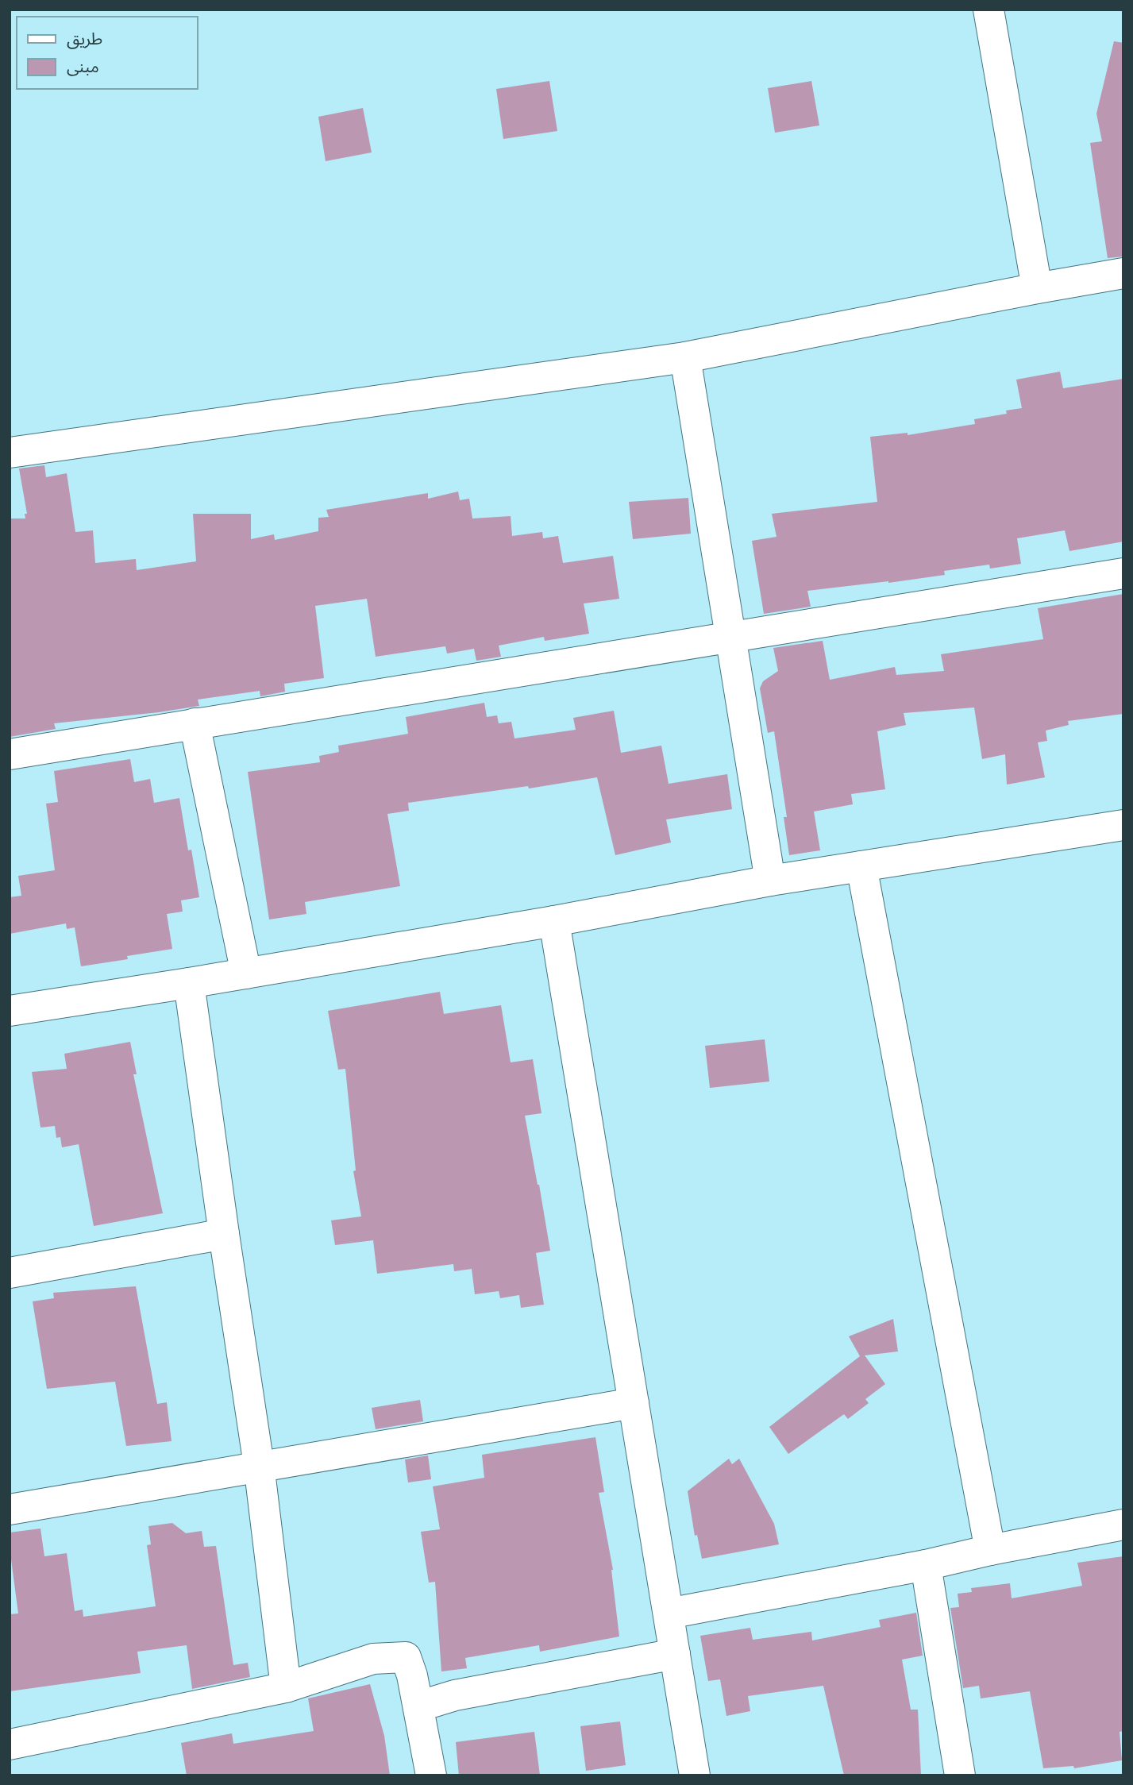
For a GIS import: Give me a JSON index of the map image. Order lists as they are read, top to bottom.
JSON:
{
  "legend": ["طريق", "مبنى"]
}
